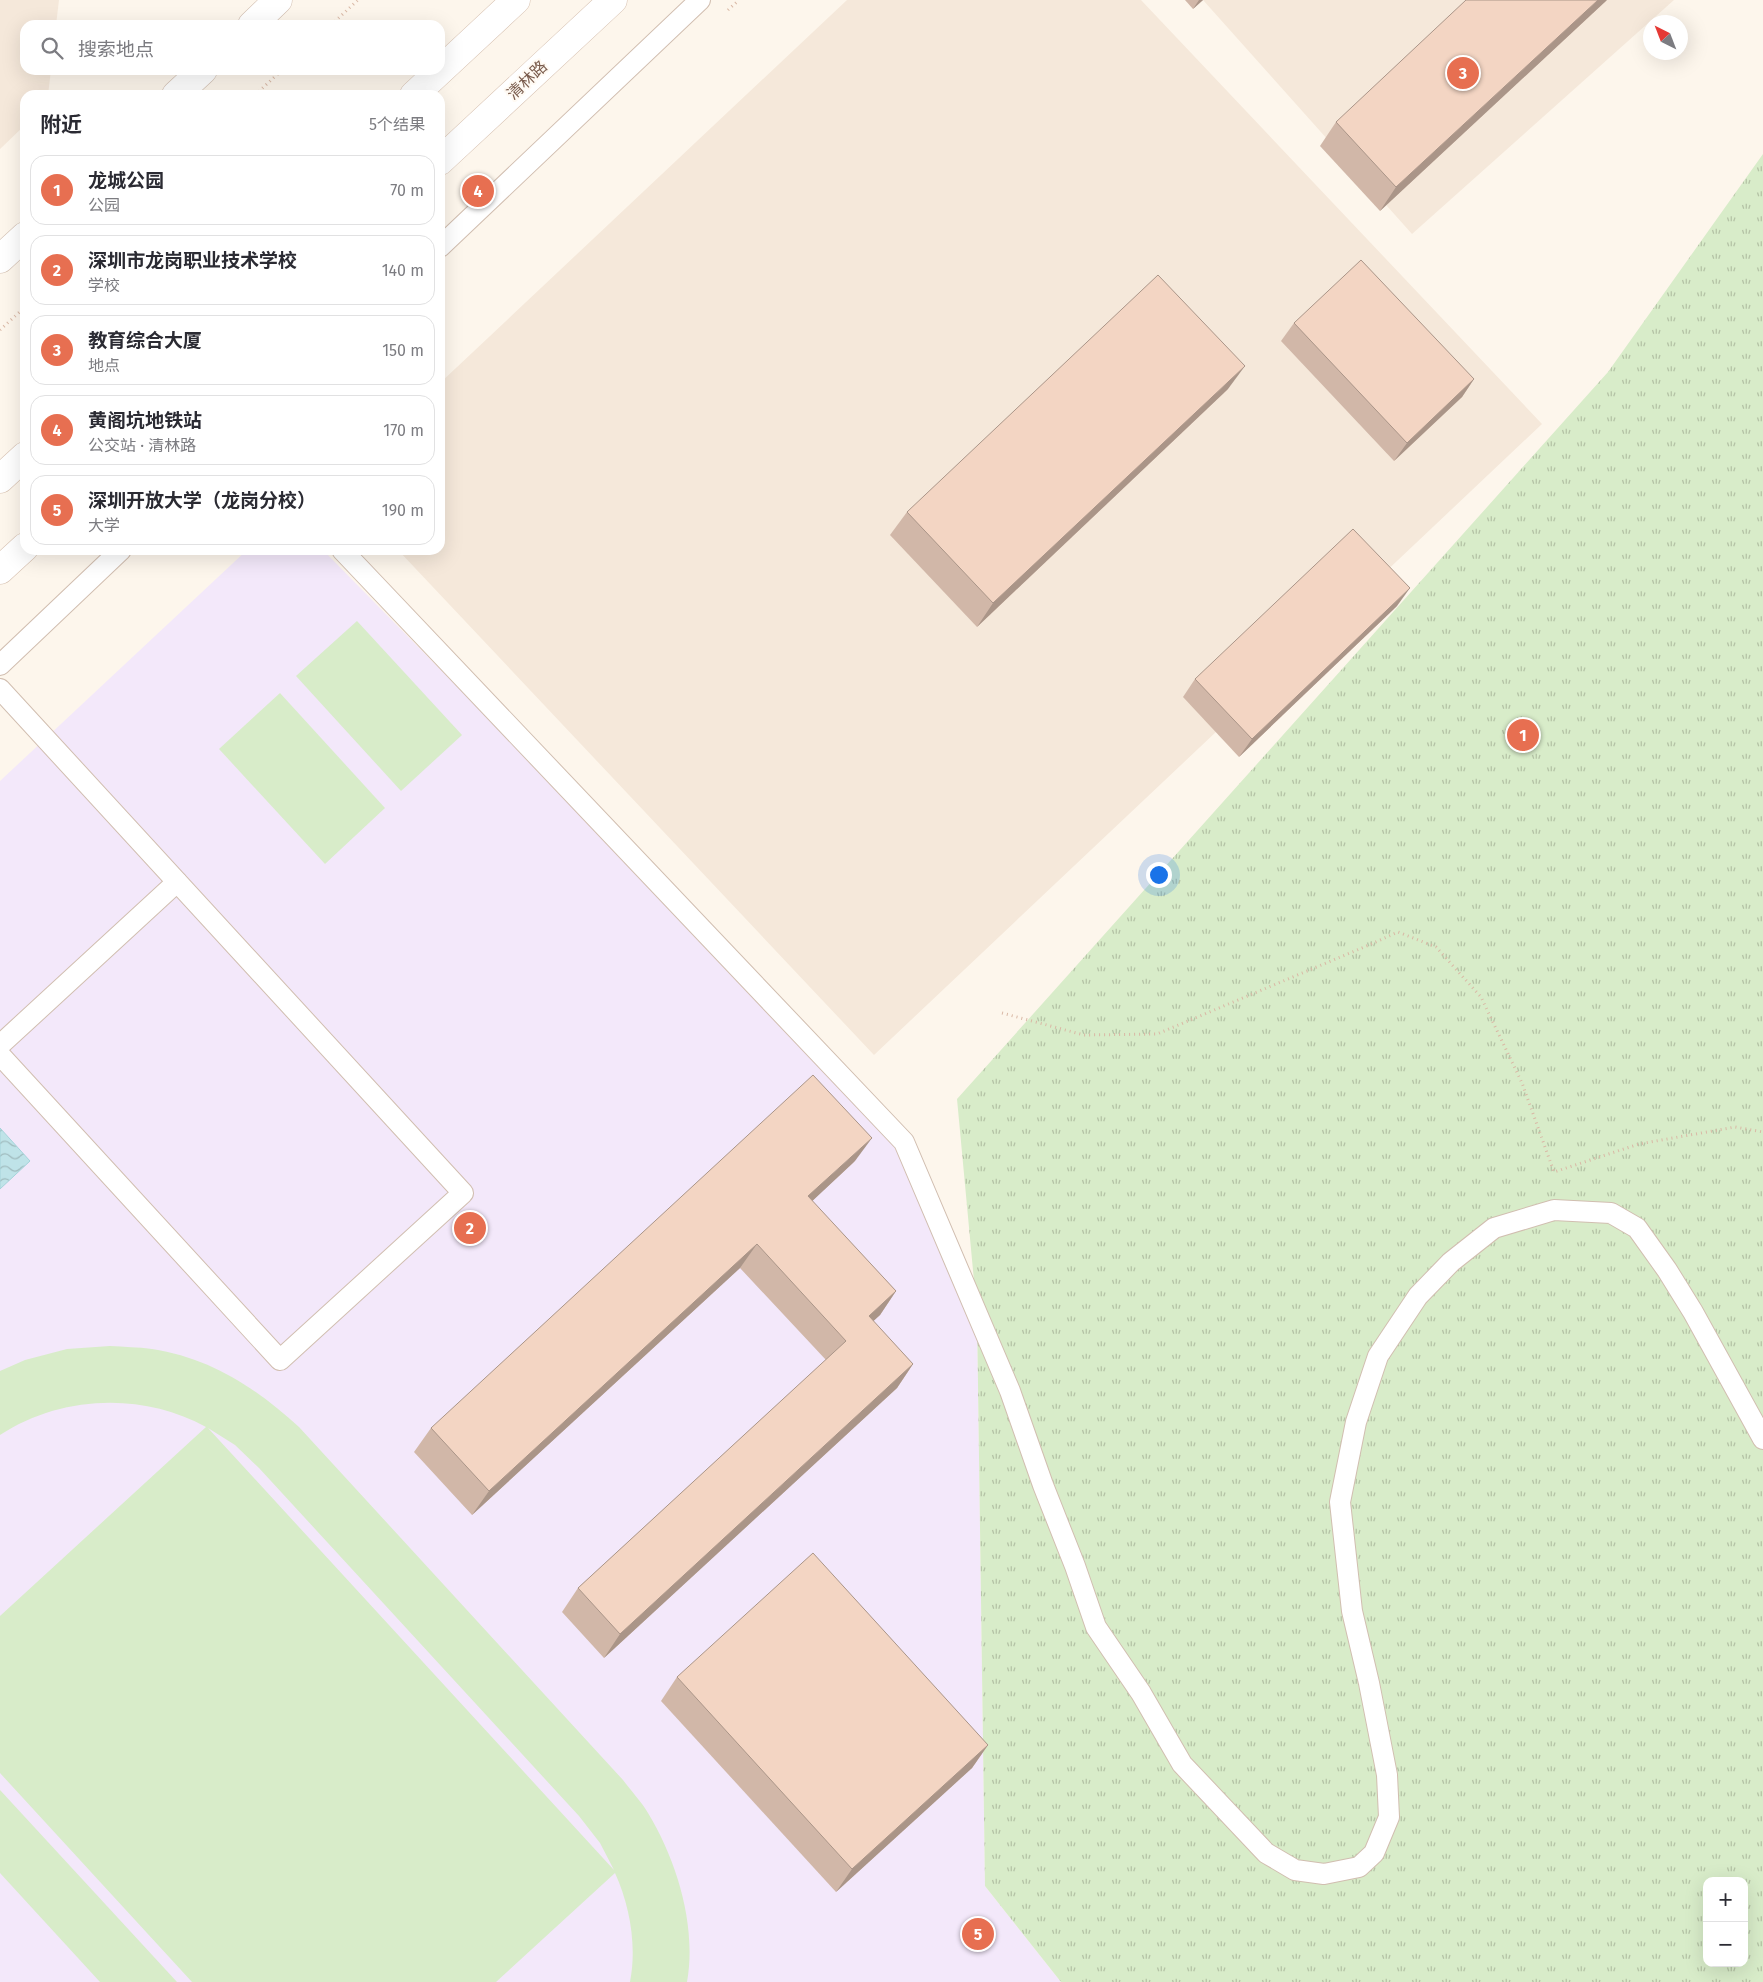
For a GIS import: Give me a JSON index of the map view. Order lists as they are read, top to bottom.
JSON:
{
  "streets": {
    "main road": ["清林路"]
  },
  "north": "top left",
  "page": {
    "search": "搜索地点",
    "pins": [
      "3",
      "4",
      "1",
      "2",
      "5"
    ],
    "heading": ["附近", "5个结果"],
    "list": [
      {
        "mark": "1",
        "name": "龙城公园",
        "note": "公园",
        "value": "70 m"
      },
      {
        "mark": "2",
        "name": "深圳市龙岗职业技术学校",
        "note": "学校",
        "value": "140 m"
      },
      {
        "mark": "3",
        "name": "教育综合大厦",
        "note": "地点",
        "value": "150 m"
      },
      {
        "mark": "4",
        "name": "黄阁坑地铁站",
        "note": "公交站 · 清林路",
        "value": "170 m"
      },
      {
        "mark": "5",
        "name": "深圳开放大学（龙岗分校）",
        "note": "大学",
        "value": "190 m"
      }
    ],
    "map_buttons": ["+", "−"]
  }
}
